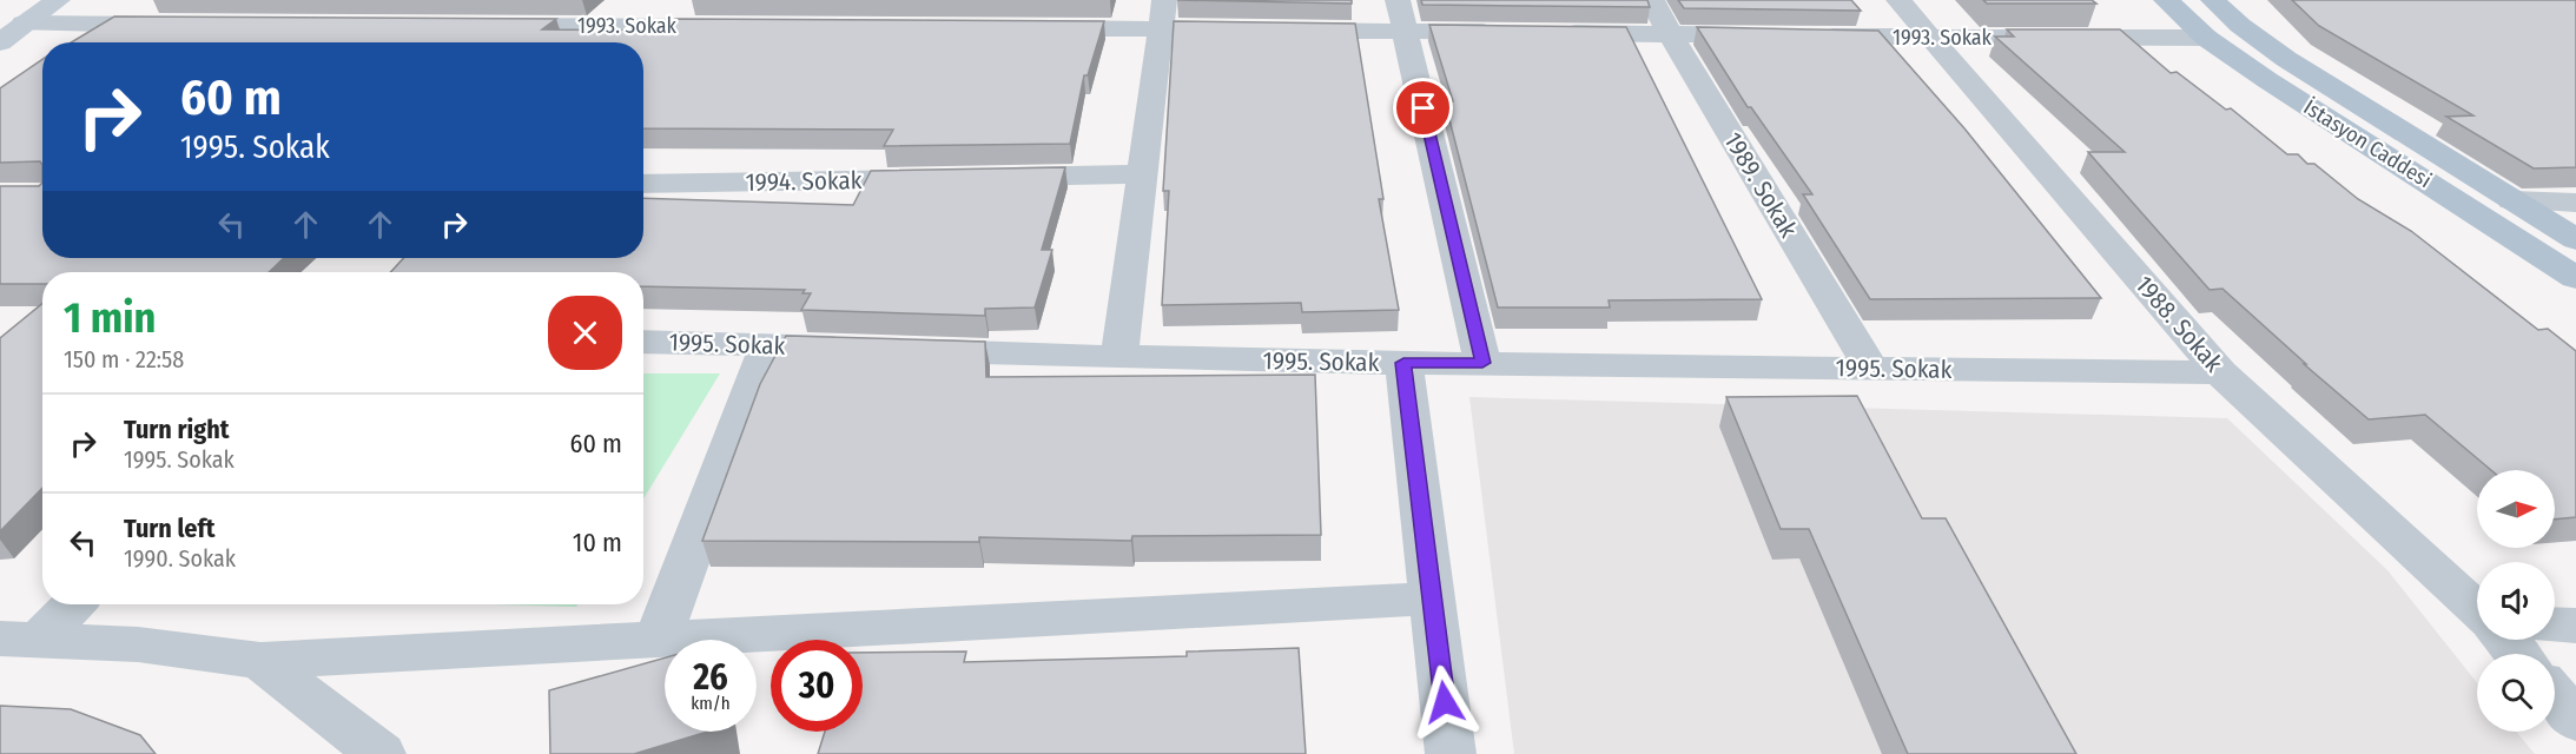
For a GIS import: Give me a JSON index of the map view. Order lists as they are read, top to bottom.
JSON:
{
  "streets": {
    "main road": ["İstasyon Caddesi"],
    "street": [
      "1993. Sokak",
      "1994. Sokak",
      "1989. Sokak",
      "1988. Sokak",
      "1995. Sokak"
    ]
  },
  "crossings": [
    ["1993. Sokak", "İstasyon Caddesi"],
    ["1993. Sokak", "1988. Sokak"],
    ["1989. Sokak", "1995. Sokak"],
    ["1988. Sokak", "1995. Sokak"]
  ],
  "north": "right",
  "page": {
    "turn": ["60 m", "1995. Sokak"],
    "heading": ["1 min", "150 m · 22:58"],
    "list": [
      {
        "name": "Turn right",
        "note": "1995. Sokak",
        "value": "60 m"
      },
      {
        "name": "Turn left",
        "note": "1990. Sokak",
        "value": "10 m"
      }
    ],
    "speed": "26 km/h",
    "limit": "30"
  }
}
